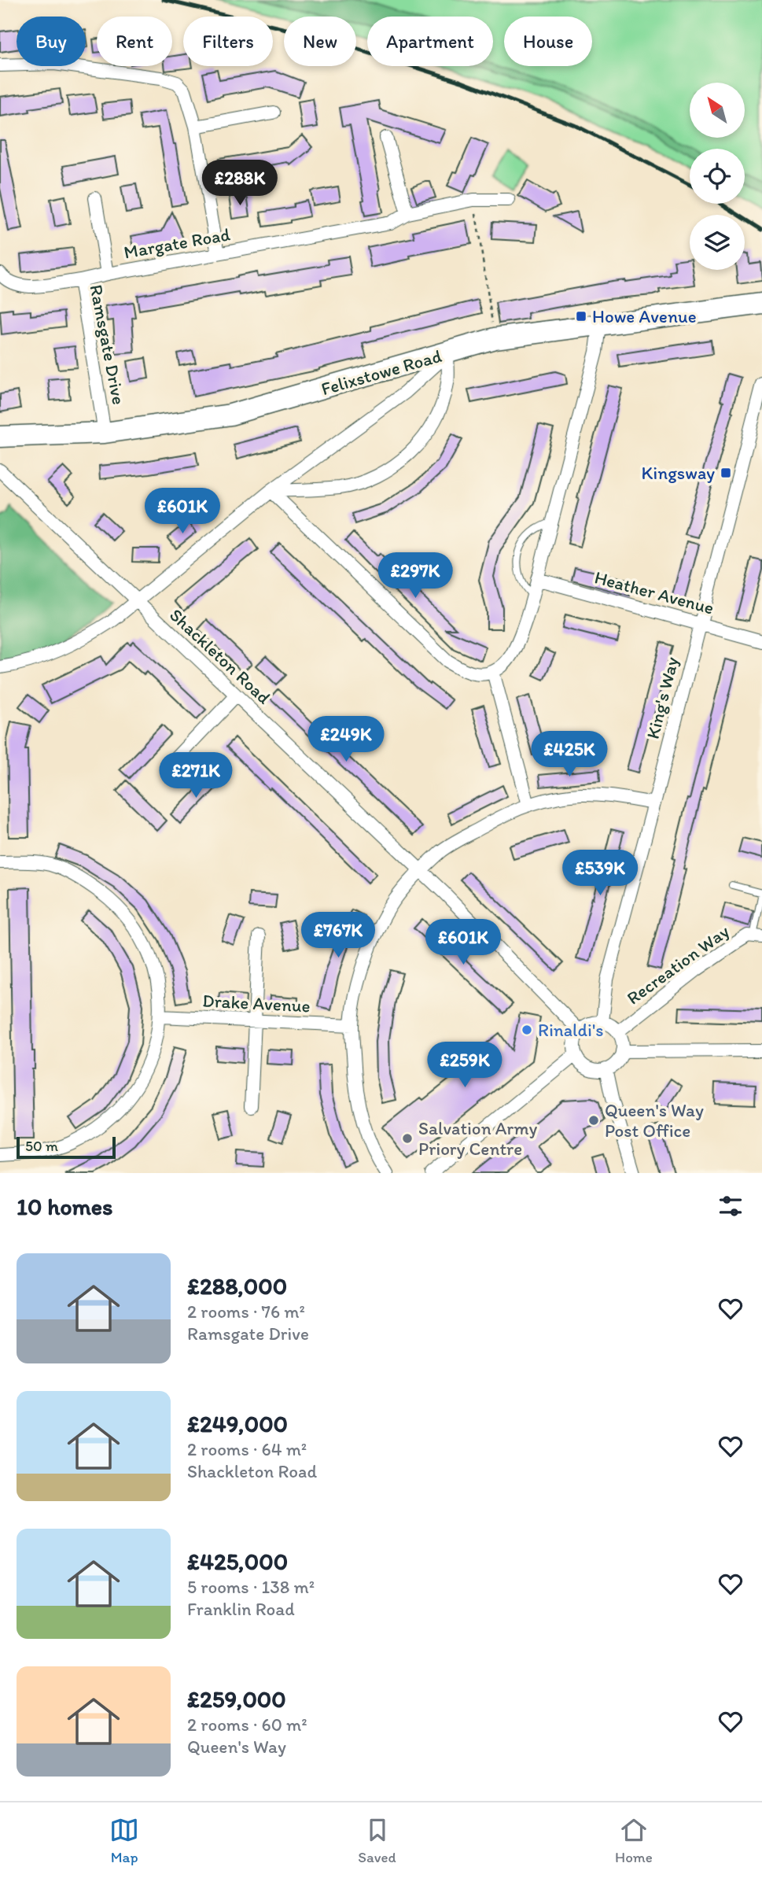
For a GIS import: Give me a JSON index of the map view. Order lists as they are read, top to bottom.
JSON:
{
  "streets": {
    "main road": ["Felixstowe Road"],
    "street": [
      "Margate Road",
      "Ramsgate Drive",
      "Heather Avenue",
      "Shackleton Road",
      "King's Way",
      "Recreation Way",
      "Drake Avenue"
    ]
  },
  "crossings": [
    ["Margate Road", "Ramsgate Drive"],
    ["Ramsgate Drive", "Felixstowe Road"],
    ["Heather Avenue", "King's Way"],
    ["Shackleton Road", "King's Way"],
    ["Shackleton Road", "Recreation Way"],
    ["King's Way", "Recreation Way"]
  ],
  "places": {
    "transit": ["Howe Avenue", "Kingsway"],
    "other": ["Rinaldi's", "Queen's Way Post Office", "Salvation Army Priory Centre"]
  },
  "scale_bar": "50 m",
  "north": "top left",
  "page": {
    "chip": [
      "Buy",
      "Rent",
      "Filters",
      "New",
      "Apartment",
      "House"
    ],
    "price": [
      "£288K",
      "£601K",
      "£297K",
      "£249K",
      "£425K",
      "£271K",
      "£539K",
      "£767K",
      "£601K",
      "£259K"
    ],
    "scale": "50 m",
    "heading": "10 homes",
    "list": [
      {
        "name": "£288,000",
        "note": "2 rooms · 76 m² · Ramsgate Drive"
      },
      {
        "name": "£249,000",
        "note": "2 rooms · 64 m² · Shackleton Road"
      },
      {
        "name": "£425,000",
        "note": "5 rooms · 138 m² · Franklin Road"
      },
      {
        "name": "£259,000",
        "note": "2 rooms · 60 m² · Queen's Way"
      }
    ],
    "tabs": ["Map", "Saved", "Home"]
  }
}
